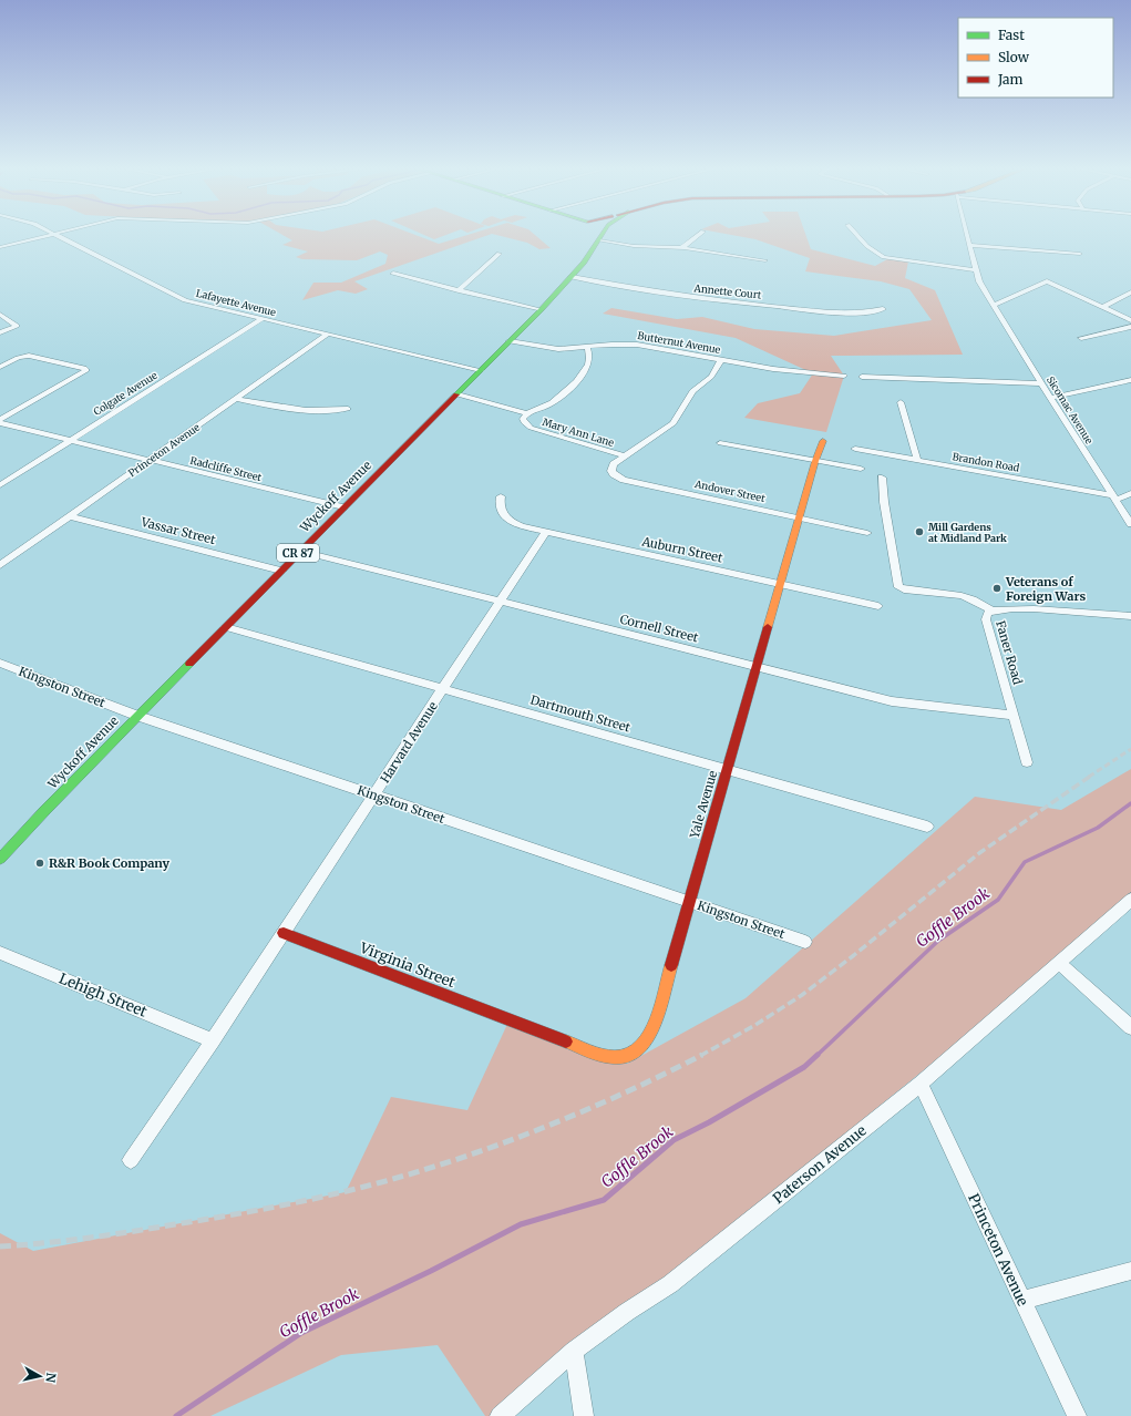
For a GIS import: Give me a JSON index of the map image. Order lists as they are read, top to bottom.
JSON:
{
  "streets": {
    "main road": [
      "Wyckoff Avenue",
      "CR 87",
      "Yale Avenue",
      "Virginia Street"
    ],
    "street": [
      "Annette Court",
      "Lafayette Avenue",
      "Butternut Avenue",
      "Colgate Avenue",
      "Sicomac Avenue",
      "Mary Ann Lane",
      "Princeton Avenue",
      "Brandon Road",
      "Radcliffe Street",
      "Andover Street",
      "Vassar Street",
      "Auburn Street",
      "Cornell Street",
      "Faner Road",
      "Kingston Street",
      "Dartmouth Street",
      "Harvard Avenue",
      "Lehigh Street",
      "Paterson Avenue"
    ]
  },
  "crossings": [
    ["Annette Court", "Wyckoff Avenue"],
    ["Lafayette Avenue", "Colgate Avenue"],
    ["Lafayette Avenue", "Princeton Avenue"],
    ["Lafayette Avenue", "Wyckoff Avenue"],
    ["Butternut Avenue", "Mary Ann Lane"],
    ["Butternut Avenue", "Wyckoff Avenue"],
    ["Colgate Avenue", "Radcliffe Street"],
    ["Sicomac Avenue", "Brandon Road"],
    ["Mary Ann Lane", "Andover Street"],
    ["Mary Ann Lane", "Wyckoff Avenue"],
    ["Princeton Avenue", "Radcliffe Street"],
    ["Princeton Avenue", "Vassar Street"],
    ["Princeton Avenue", "Paterson Avenue"],
    ["Radcliffe Street", "Wyckoff Avenue"],
    ["Andover Street", "Yale Avenue"],
    ["Wyckoff Avenue", "Vassar Street"],
    ["Wyckoff Avenue", "Cornell Street"],
    ["Wyckoff Avenue", "Kingston Street"],
    ["Wyckoff Avenue", "Dartmouth Street"],
    ["Auburn Street", "Harvard Avenue"],
    ["Auburn Street", "Yale Avenue"],
    ["Cornell Street", "Faner Road"],
    ["Cornell Street", "Harvard Avenue"],
    ["Cornell Street", "Yale Avenue"],
    ["Kingston Street", "Harvard Avenue"],
    ["Kingston Street", "Yale Avenue"],
    ["Dartmouth Street", "Harvard Avenue"],
    ["Dartmouth Street", "Yale Avenue"],
    ["Harvard Avenue", "Virginia Street"],
    ["Harvard Avenue", "Lehigh Street"],
    ["Yale Avenue", "Virginia Street"]
  ],
  "water": ["Goffle Brook"],
  "places": ["Mill Gardens at Midland Park", "Veterans of Foreign Wars", "R&R Book Company"],
  "legend": ["Fast", "Slow", "Jam"],
  "north": "right"
}
